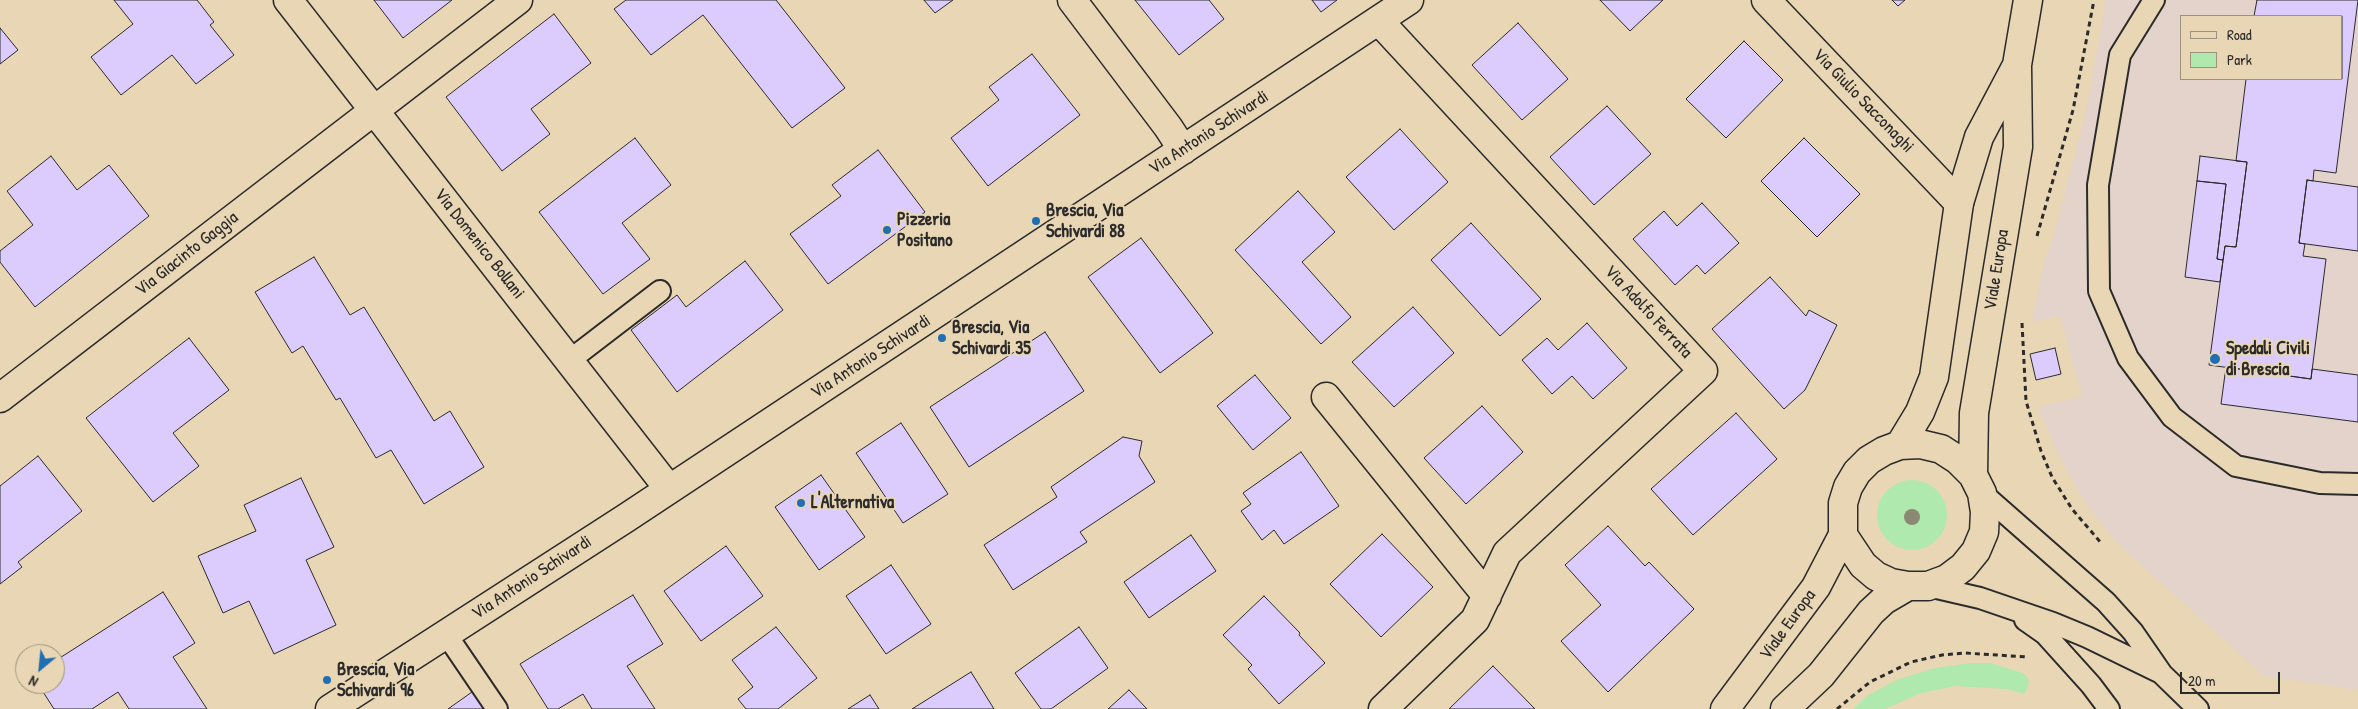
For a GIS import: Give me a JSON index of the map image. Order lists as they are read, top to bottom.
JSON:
{
  "streets": {
    "street": [
      "Via Giulio Sacconaghi",
      "Via Antonio Schivardi",
      "Via Domenico Bollani",
      "Via Giacinto Gaggia",
      "Viale Europa",
      "Via Adolfo Ferrata"
    ]
  },
  "crossings": [
    ["Via Giulio Sacconaghi", "Viale Europa"],
    ["Via Antonio Schivardi", "Via Domenico Bollani"],
    ["Via Antonio Schivardi", "Via Adolfo Ferrata"],
    ["Via Domenico Bollani", "Via Giacinto Gaggia"]
  ],
  "places": [
    "Brescia, Via Schivardi 88",
    "Pizzeria Positano",
    "Brescia, Via Schivardi 35",
    "Spedali Civili di Brescia",
    "L'Alternativa",
    "Brescia, Via Schivardi 96"
  ],
  "legend": ["Road", "Park"],
  "scale_bar": "20 m",
  "north": "bottom left"
}
